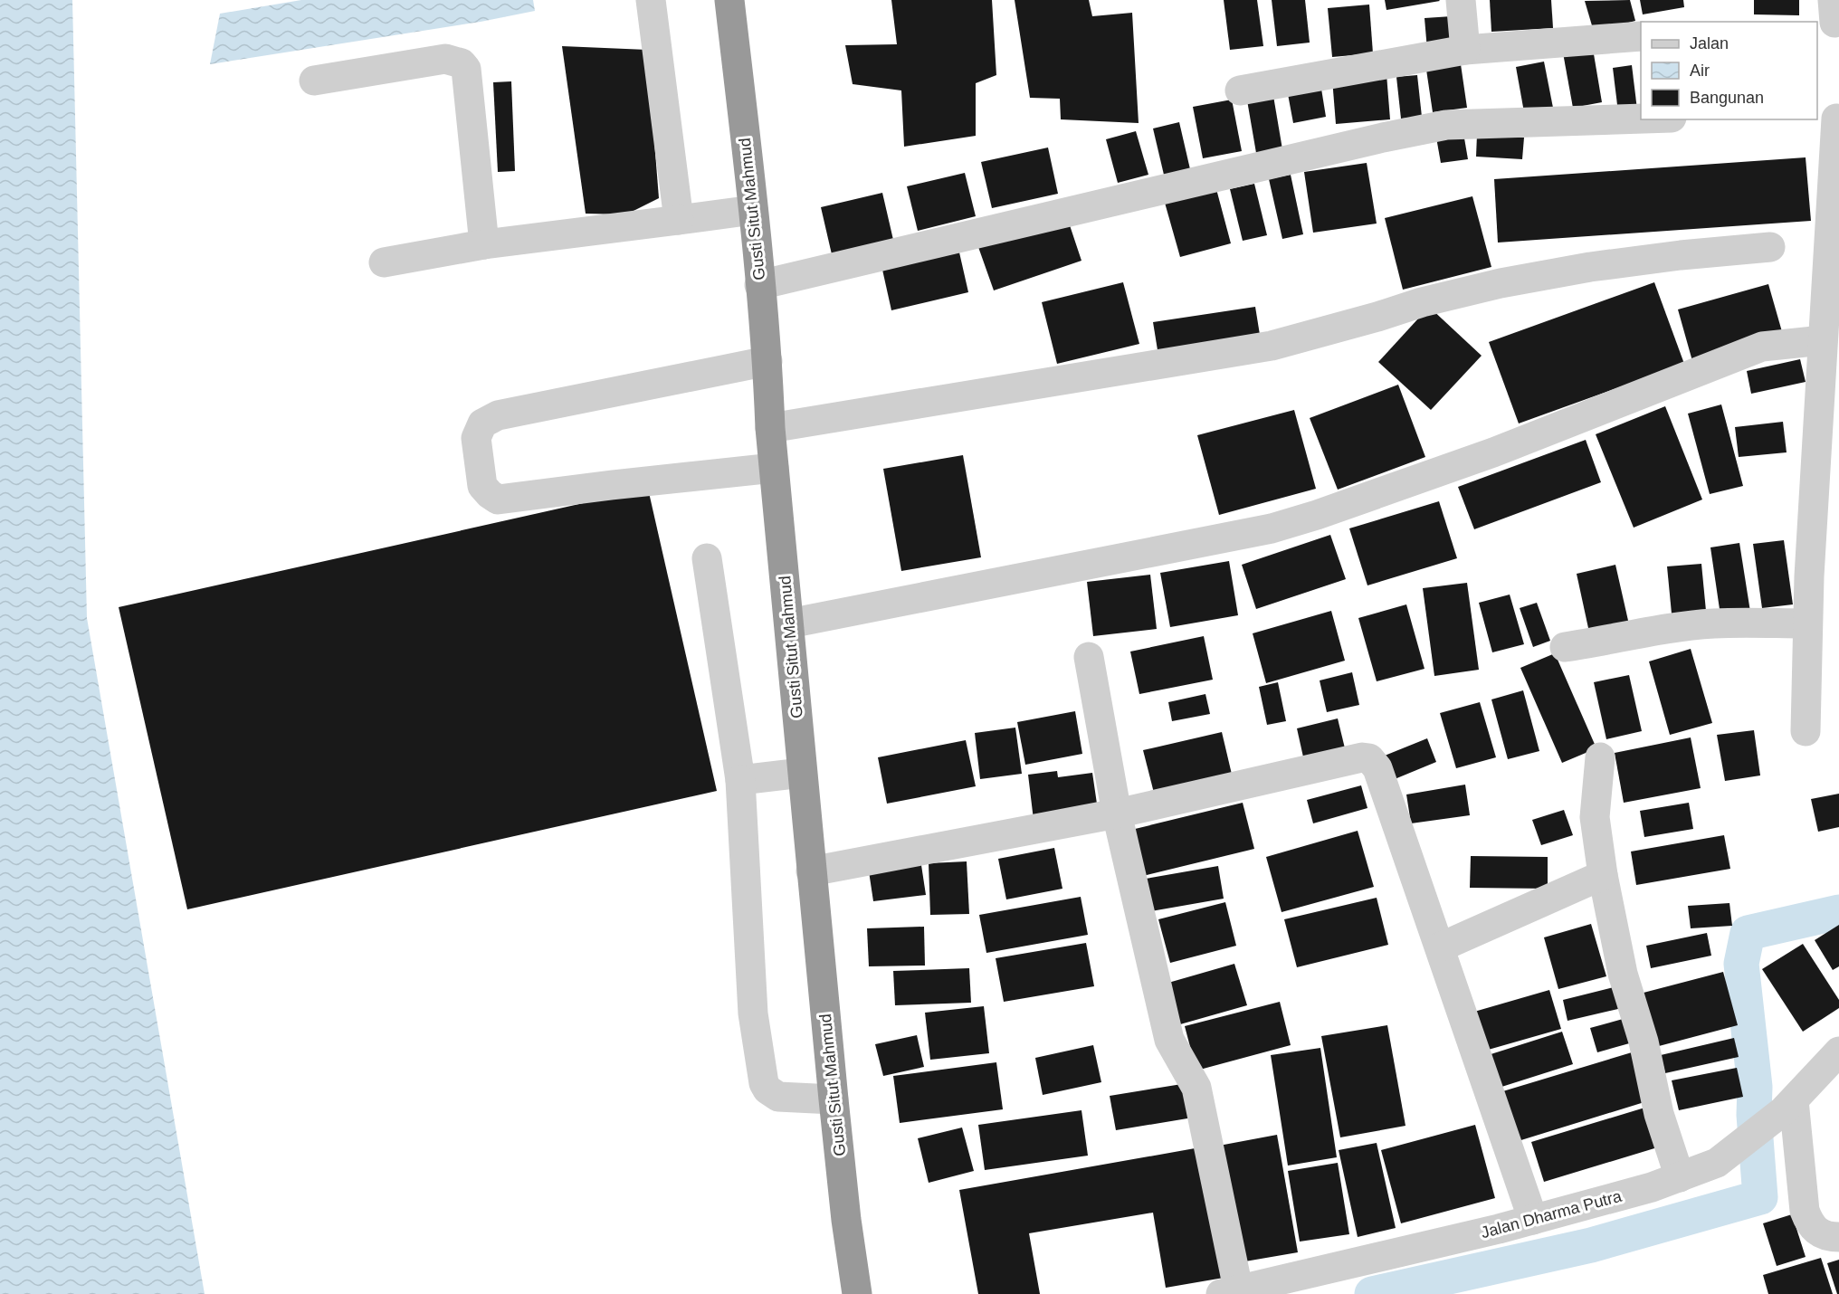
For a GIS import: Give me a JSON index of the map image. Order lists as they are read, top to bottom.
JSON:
{
  "streets": {
    "highway": ["Gusti Situt Mahmud"],
    "street": ["Jalan Dharma Putra"]
  },
  "legend": ["Jalan", "Air", "Bangunan"]
}
